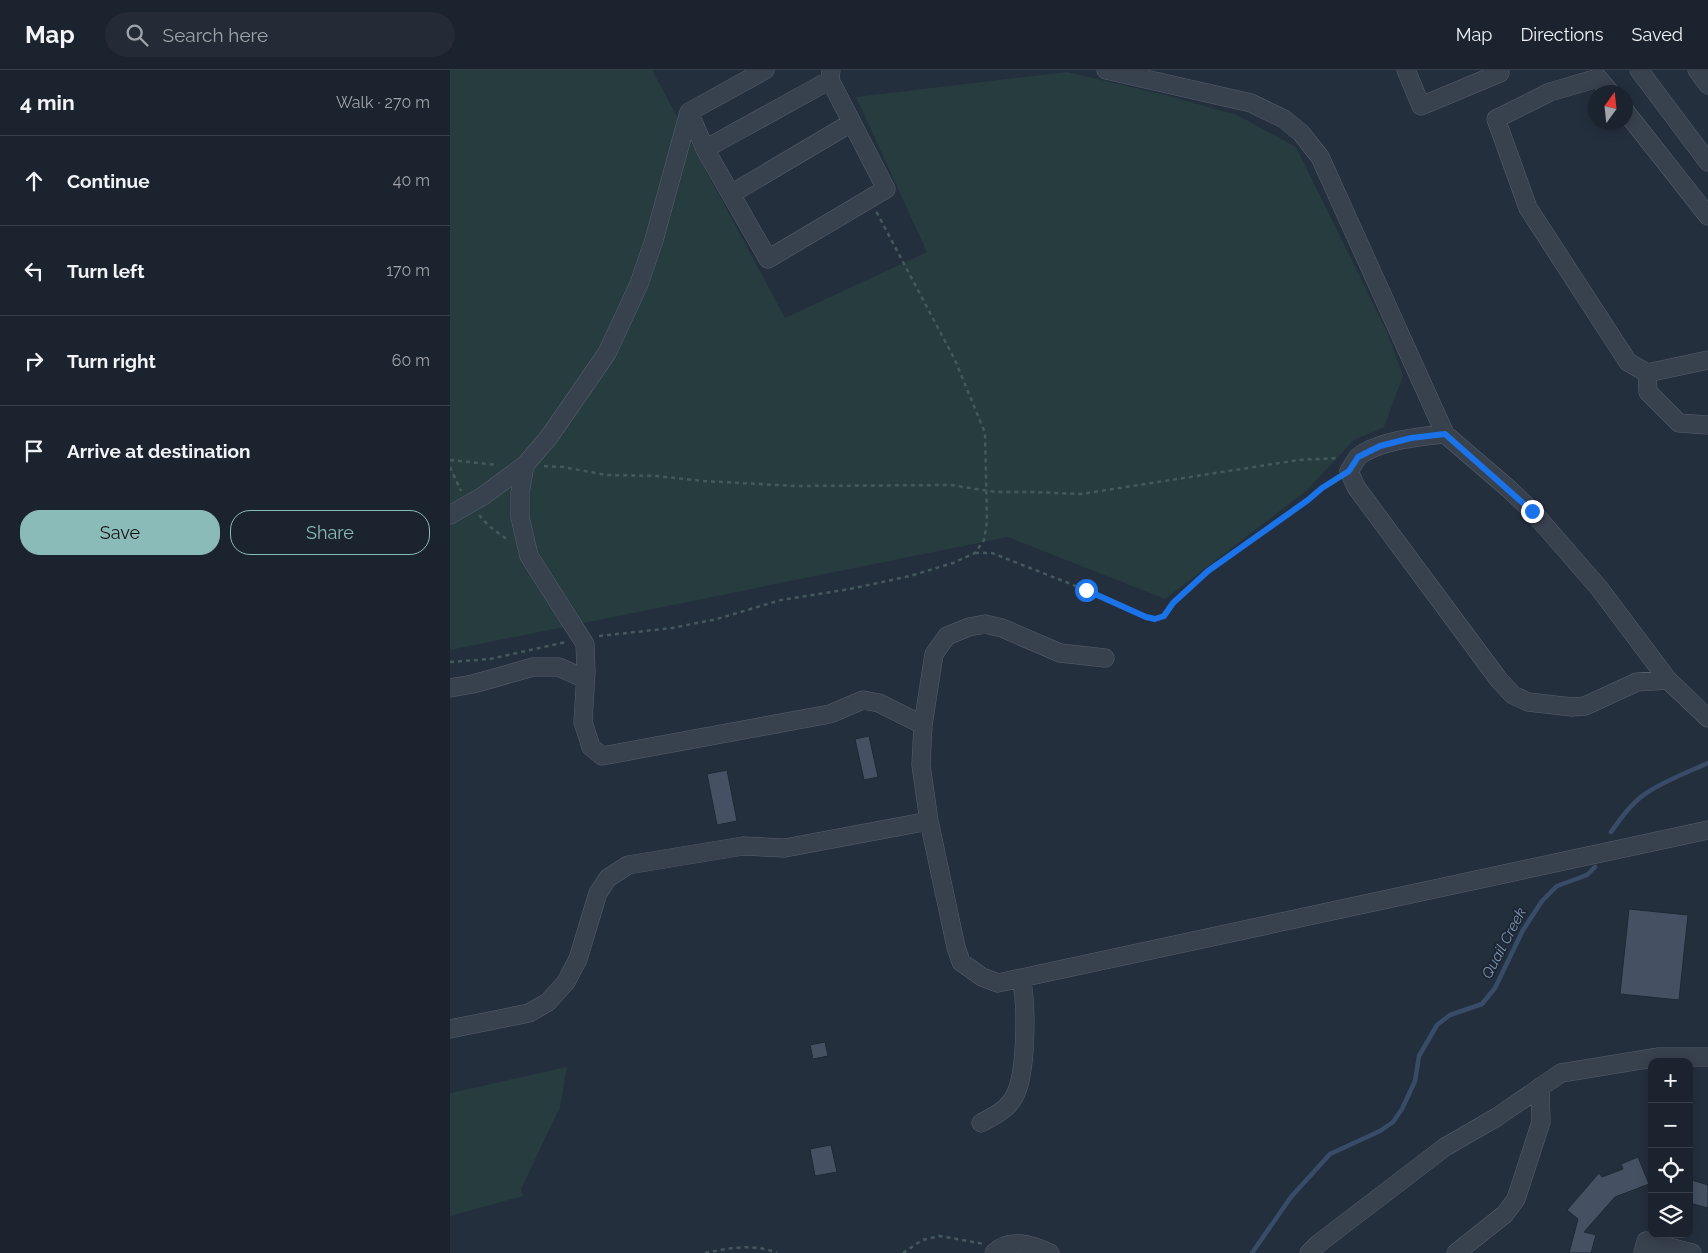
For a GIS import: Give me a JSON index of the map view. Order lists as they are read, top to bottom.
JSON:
{
  "water": ["Quail Creek"],
  "north": "top",
  "page": {
    "header": "Map",
    "search": "Search here",
    "nav": ["Map", "Directions", "Saved"],
    "heading": ["4 min", "Walk · 270 m"],
    "list": [
      ["Continue", "40 m"],
      ["Turn left", "170 m"],
      ["Turn right", "60 m"],
      "Arrive at destination"
    ],
    "buttons": ["Save", "Share"],
    "map_buttons": ["+", "−"]
  }
}
